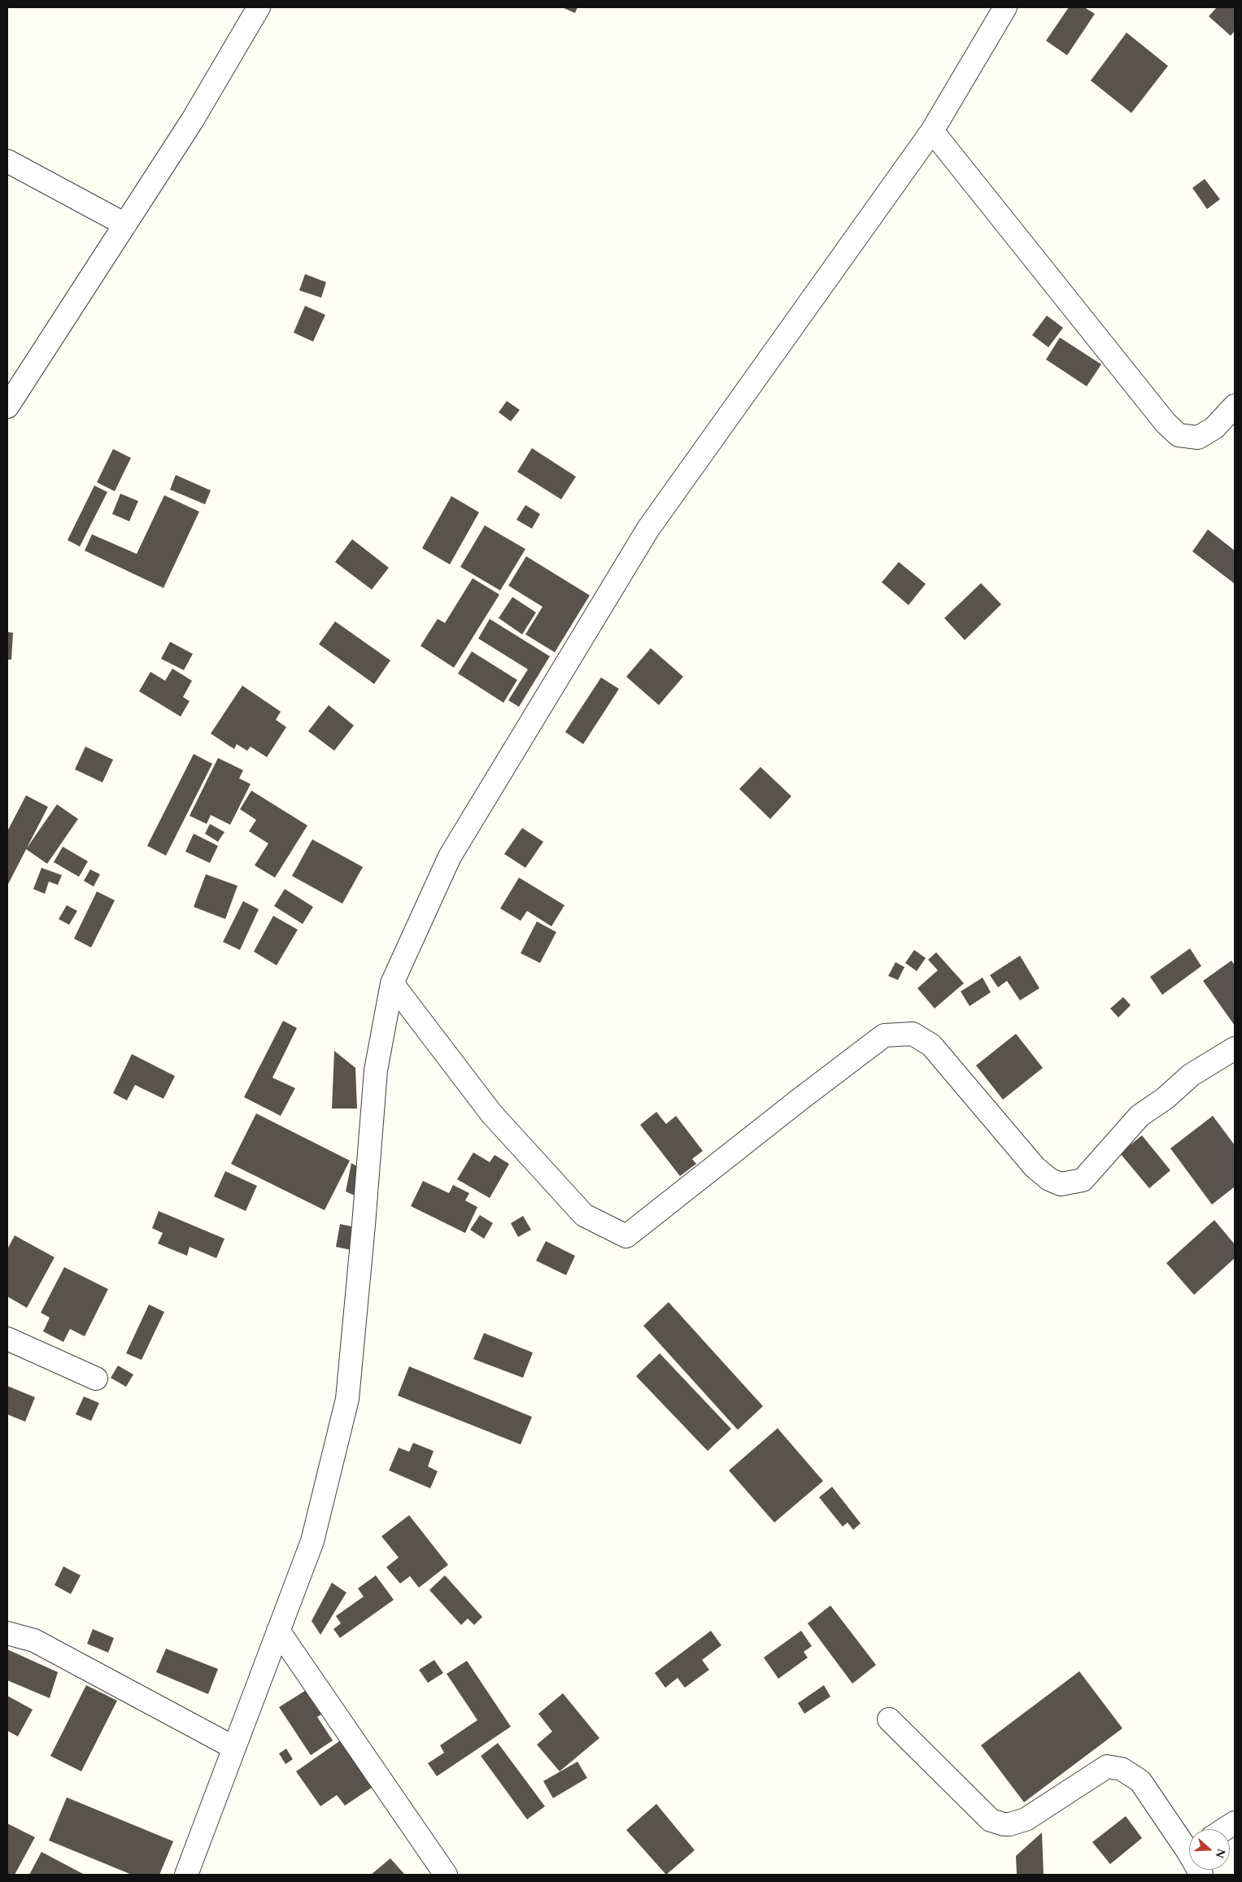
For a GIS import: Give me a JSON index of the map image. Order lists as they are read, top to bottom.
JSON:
{
  "north": "right"
}
